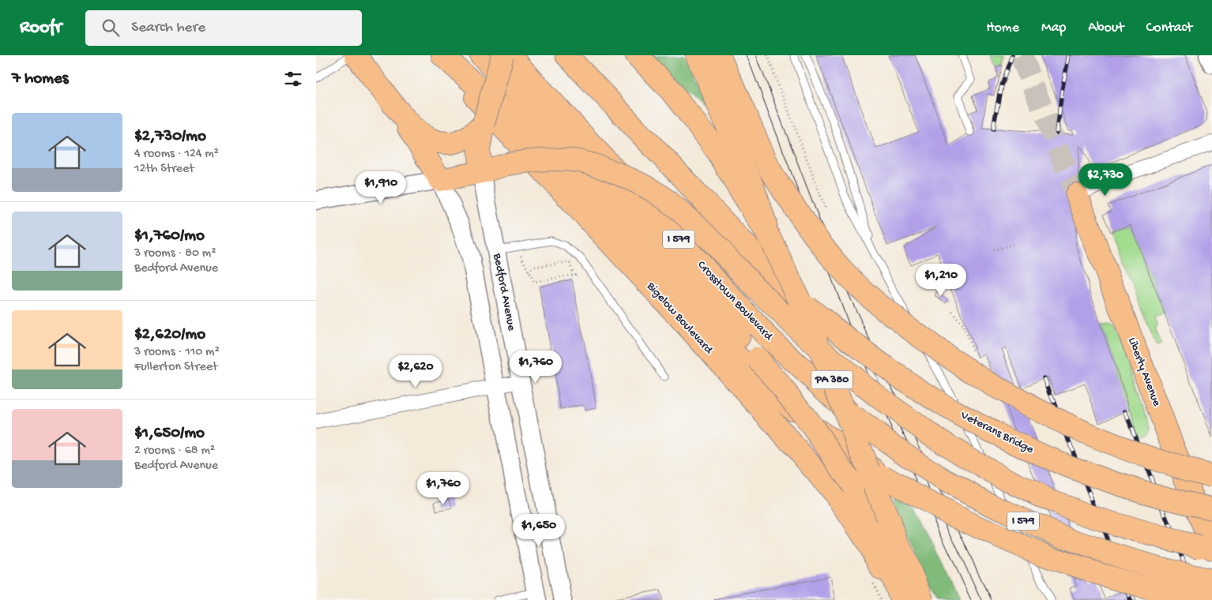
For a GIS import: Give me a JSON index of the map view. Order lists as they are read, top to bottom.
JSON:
{
  "streets": {
    "main road": [
      "I 579",
      "Bedford Avenue",
      "Crosstown Boulevard",
      "Bigelow Boulevard",
      "Liberty Avenue",
      "PA 380",
      "Veterans Bridge"
    ]
  },
  "page": {
    "header": "Roofr",
    "search": "Search here",
    "nav": [
      "Home",
      "Map",
      "About",
      "Contact"
    ],
    "heading": "7 homes",
    "list": [
      {
        "name": "$2,730/mo",
        "note": "4 rooms · 124 m² · 12th Street"
      },
      {
        "name": "$1,760/mo",
        "note": "3 rooms · 80 m² · Bedford Avenue"
      },
      {
        "name": "$2,620/mo",
        "note": "3 rooms · 110 m² · Fullerton Street"
      },
      {
        "name": "$1,650/mo",
        "note": "2 rooms · 68 m² · Bedford Avenue"
      }
    ],
    "price": [
      "$2,730",
      "$1,910",
      "$1,210",
      "$1,760",
      "$2,620",
      "$1,760",
      "$1,650"
    ]
  }
}
